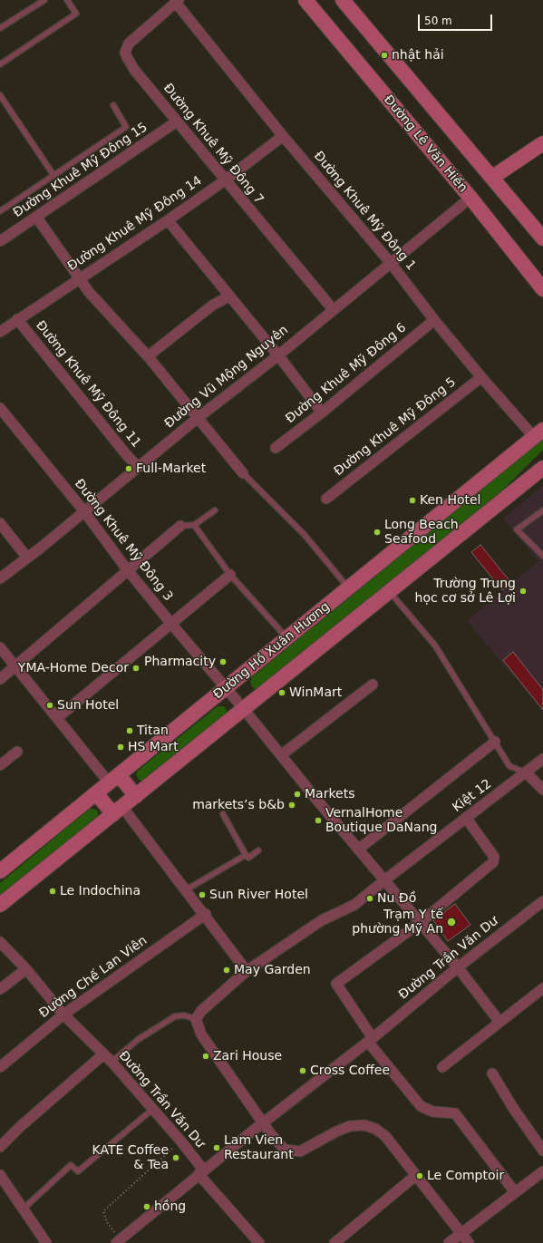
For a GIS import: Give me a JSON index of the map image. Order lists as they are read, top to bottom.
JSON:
{
  "streets": {
    "main road": ["Đường Lê Văn Hiến", "Đường Hồ Xuân Hương"],
    "street": [
      "Đường Khuê Mỹ Đông 7",
      "Đường Khuê Mỹ Đông 15",
      "Đường Khuê Mỹ Đông 1",
      "Đường Khuê Mỹ Đông 14",
      "Đường Khuê Mỹ Đông 6",
      "Đường Vũ Mộng Nguyên",
      "Đường Khuê Mỹ Đông 11",
      "Đường Khuê Mỹ Đông 5",
      "Đường Khuê Mỹ Đông 3",
      "Kiệt 12",
      "Đường Trần Văn Dư",
      "Đường Chế Lan Viên"
    ]
  },
  "crossings": [
    ["Đường Khuê Mỹ Đông 7", "Đường Khuê Mỹ Đông 15"],
    ["Đường Khuê Mỹ Đông 7", "Đường Khuê Mỹ Đông 1"],
    ["Đường Khuê Mỹ Đông 7", "Đường Khuê Mỹ Đông 14"],
    ["Đường Khuê Mỹ Đông 7", "Đường Vũ Mộng Nguyên"],
    ["Đường Lê Văn Hiến", "Đường Vũ Mộng Nguyên"],
    ["Đường Khuê Mỹ Đông 1", "Đường Khuê Mỹ Đông 14"],
    ["Đường Khuê Mỹ Đông 1", "Đường Khuê Mỹ Đông 6"],
    ["Đường Khuê Mỹ Đông 1", "Đường Vũ Mộng Nguyên"],
    ["Đường Khuê Mỹ Đông 1", "Đường Khuê Mỹ Đông 5"],
    ["Đường Khuê Mỹ Đông 1", "Đường Hồ Xuân Hương"],
    ["Đường Khuê Mỹ Đông 14", "Đường Khuê Mỹ Đông 11"],
    ["Đường Vũ Mộng Nguyên", "Đường Khuê Mỹ Đông 11"],
    ["Đường Vũ Mộng Nguyên", "Đường Khuê Mỹ Đông 3"],
    ["Đường Khuê Mỹ Đông 3", "Đường Hồ Xuân Hương"],
    ["Đường Khuê Mỹ Đông 3", "Kiệt 12"],
    ["Đường Khuê Mỹ Đông 3", "Đường Trần Văn Dư"]
  ],
  "places": [
    "nhật hải",
    "Full-Market",
    "Ken Hotel",
    "Long Beach Seafood",
    "Trường Trung học cơ sở Lê Lợi",
    "Pharmacity",
    "YMA-Home Decor",
    "WinMart",
    "Sun Hotel",
    "Titan",
    "HS Mart",
    "Markets",
    "markets’s b&b",
    "VernalHome Boutique DaNang",
    "Le Indochina",
    "Sun River Hotel",
    "Nu Đồ",
    "Trạm Y tế phường Mỹ An",
    "May Garden",
    "Zari House",
    "Cross Coffee",
    "Lam Vien Restaurant",
    "KATE Coffee & Tea",
    "Le Comptoir",
    "hồng"
  ],
  "scale_bar": "50 m"
}
